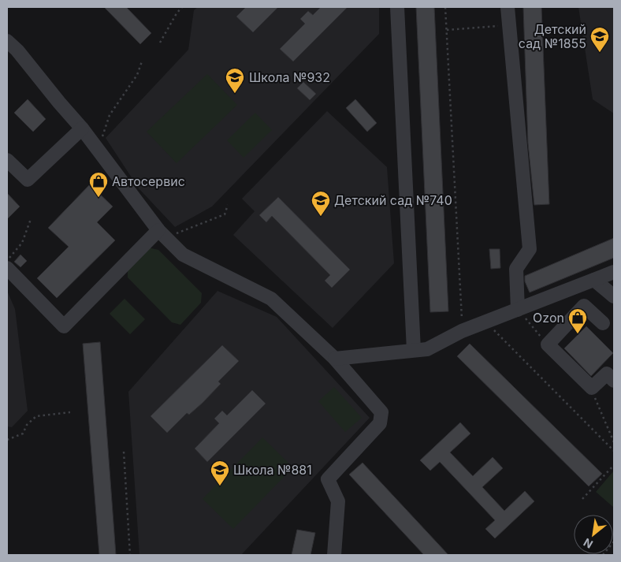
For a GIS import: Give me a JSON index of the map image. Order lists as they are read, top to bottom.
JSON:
{
  "places": {
    "school or university": [
      "Детский сад №1855",
      "Школа №932",
      "Детский сад №740",
      "Школа №881"
    ],
    "shop": ["Автосервис", "Ozon"]
  },
  "north": "bottom left"
}
